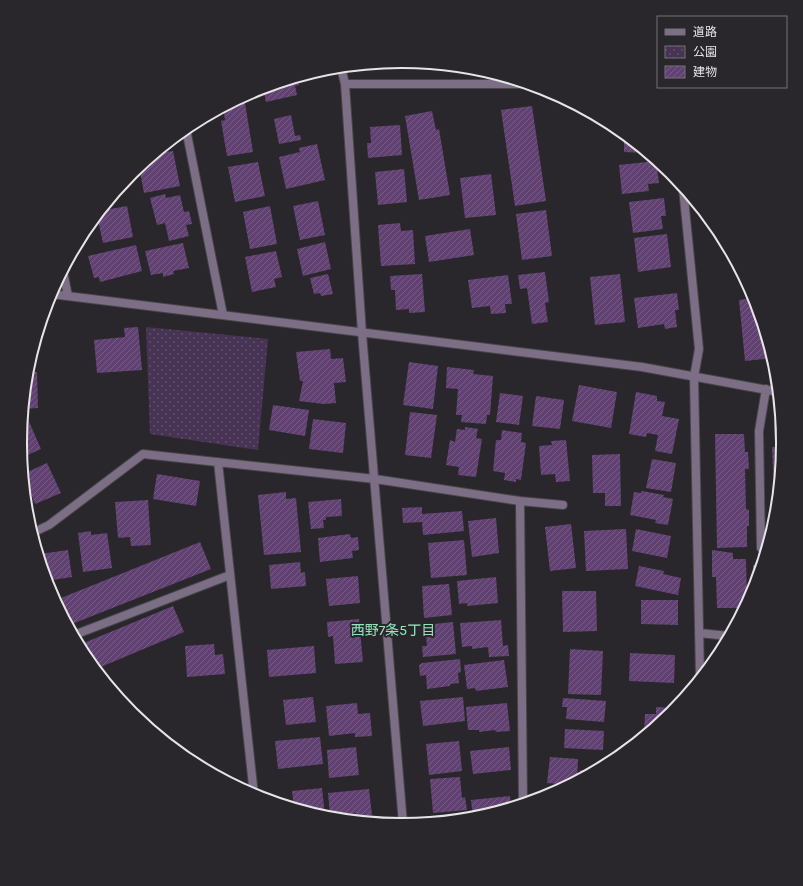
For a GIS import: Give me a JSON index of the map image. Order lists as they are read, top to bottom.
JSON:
{
  "districts": ["西野7条5丁目"],
  "legend": ["道路", "公園", "建物"]
}
